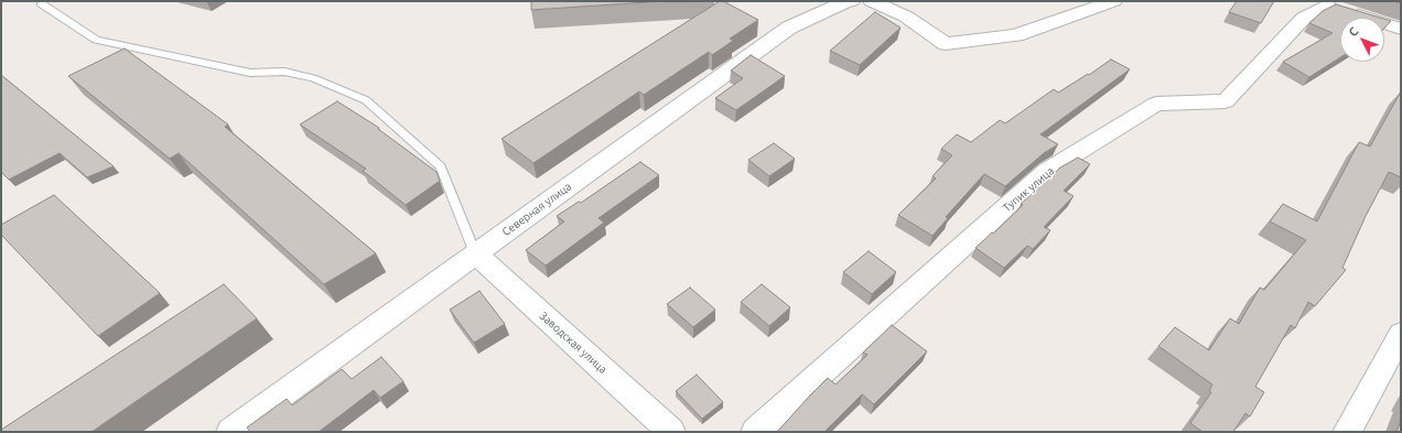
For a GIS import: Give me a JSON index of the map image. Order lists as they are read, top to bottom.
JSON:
{
  "streets": {
    "street": ["Тупик улица", "Северная улица", "Заводская улица"]
  },
  "crossings": [
    ["Северная улица", "Заводская улица"]
  ],
  "north": "top left"
}
